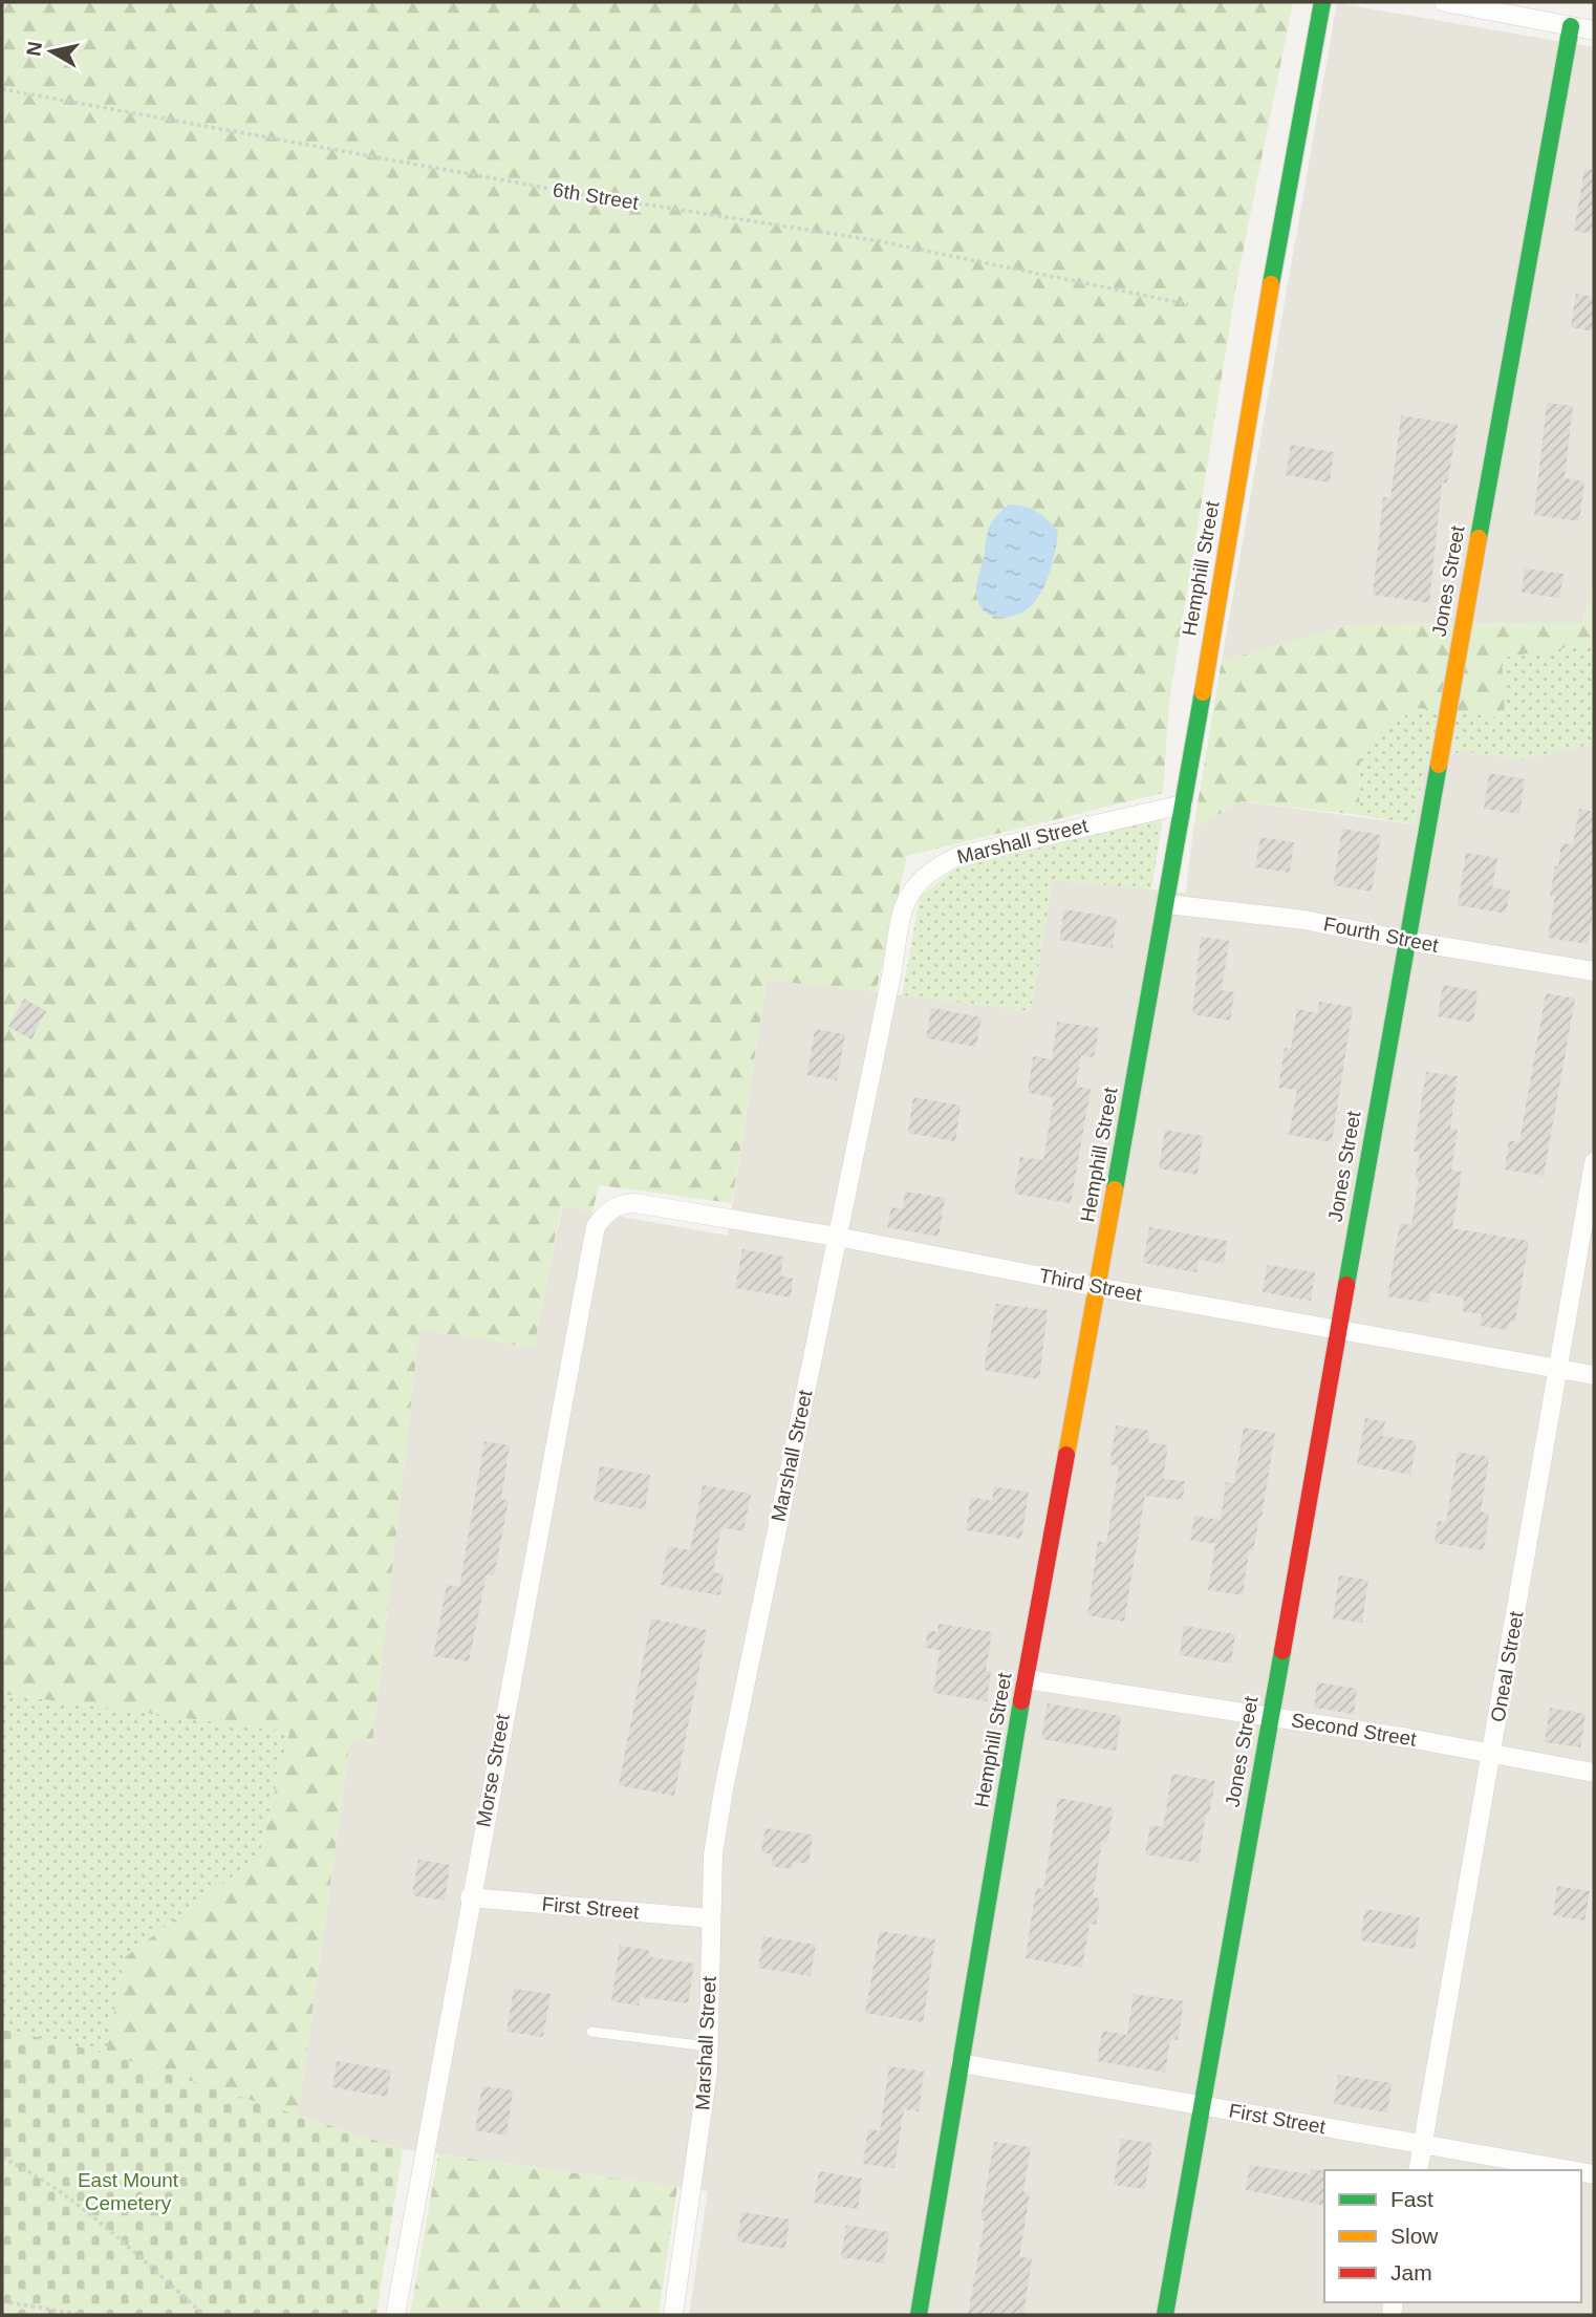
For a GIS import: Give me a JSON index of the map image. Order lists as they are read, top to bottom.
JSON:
{
  "streets": {
    "street": [
      "Hemphill Street",
      "Jones Street",
      "Marshall Street",
      "Fourth Street",
      "Third Street",
      "Oneal Street",
      "Second Street",
      "Morse Street",
      "First Street"
    ],
    "path": ["6th Street"]
  },
  "crossings": [
    ["Hemphill Street", "Marshall Street"],
    ["Hemphill Street", "Fourth Street"],
    ["Hemphill Street", "Third Street"],
    ["Hemphill Street", "Second Street"],
    ["Hemphill Street", "First Street"],
    ["Jones Street", "Fourth Street"],
    ["Jones Street", "Third Street"],
    ["Jones Street", "Second Street"],
    ["Jones Street", "First Street"],
    ["Marshall Street", "Third Street"],
    ["Marshall Street", "First Street"],
    ["Third Street", "Oneal Street"],
    ["Third Street", "Morse Street"],
    ["Oneal Street", "Second Street"],
    ["Oneal Street", "First Street"],
    ["Morse Street", "First Street"]
  ],
  "parks": ["East Mount Cemetery"],
  "legend": ["Fast", "Slow", "Jam"],
  "north": "left"
}
